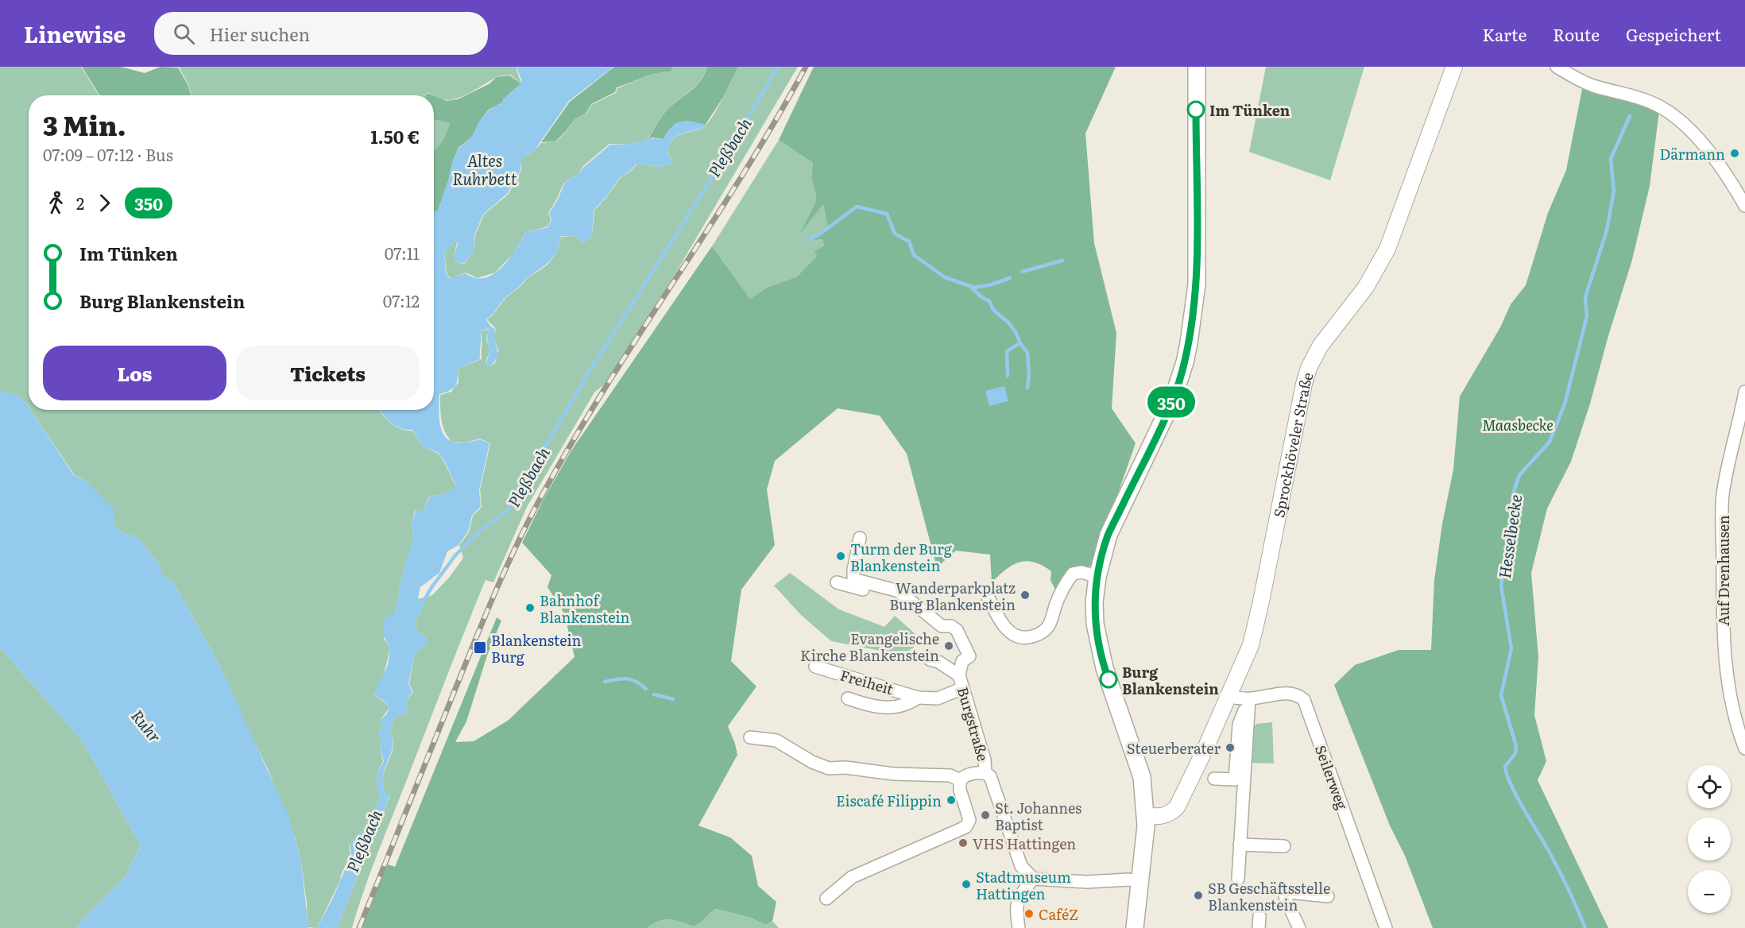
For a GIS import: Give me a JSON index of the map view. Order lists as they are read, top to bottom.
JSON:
{
  "streets": {
    "street": [
      "Sprockhöveler Straße",
      "Auf Drenhausen",
      "Freiheit",
      "Burgstraße",
      "Seilerweg"
    ]
  },
  "crossings": [
    ["Sprockhöveler Straße", "Seilerweg"],
    ["Freiheit", "Burgstraße"]
  ],
  "water": [
    "Pleßbach",
    "Altes Ruhrbett",
    "Hesselbecke",
    "Ruhr"
  ],
  "parks": ["Maasbecke"],
  "places": {
    "other": [
      "Im Tünken",
      "Därmann",
      "Turm der Burg Blankenstein",
      "Wanderparkplatz Burg Blankenstein",
      "Bahnhof Blankenstein",
      "Evangelische Kirche Blankenstein",
      "Burg Blankenstein",
      "Steuerberater",
      "Eiscafé Filippin",
      "St. Johannes Baptist",
      "VHS Hattingen",
      "Stadtmuseum Hattingen",
      "SB Geschäftsstelle Blankenstein",
      "CaféZ"
    ],
    "transit": ["Blankenstein Burg"]
  },
  "lines": ["bus line 350"],
  "page": {
    "header": "Linewise",
    "search": "Hier suchen",
    "nav": ["Karte", "Route", "Gespeichert"],
    "on_map": "350",
    "heading": ["3 Min.", "07:09 – 07:12 · Bus", "1.50 €"],
    "legs": ["2", "350"],
    "list": [
      {
        "name": "Im Tünken",
        "value": "07:11"
      },
      {
        "name": "Burg Blankenstein",
        "value": "07:12"
      }
    ],
    "buttons": ["Los", "Tickets"],
    "map_buttons": ["+", "−"]
  }
}
